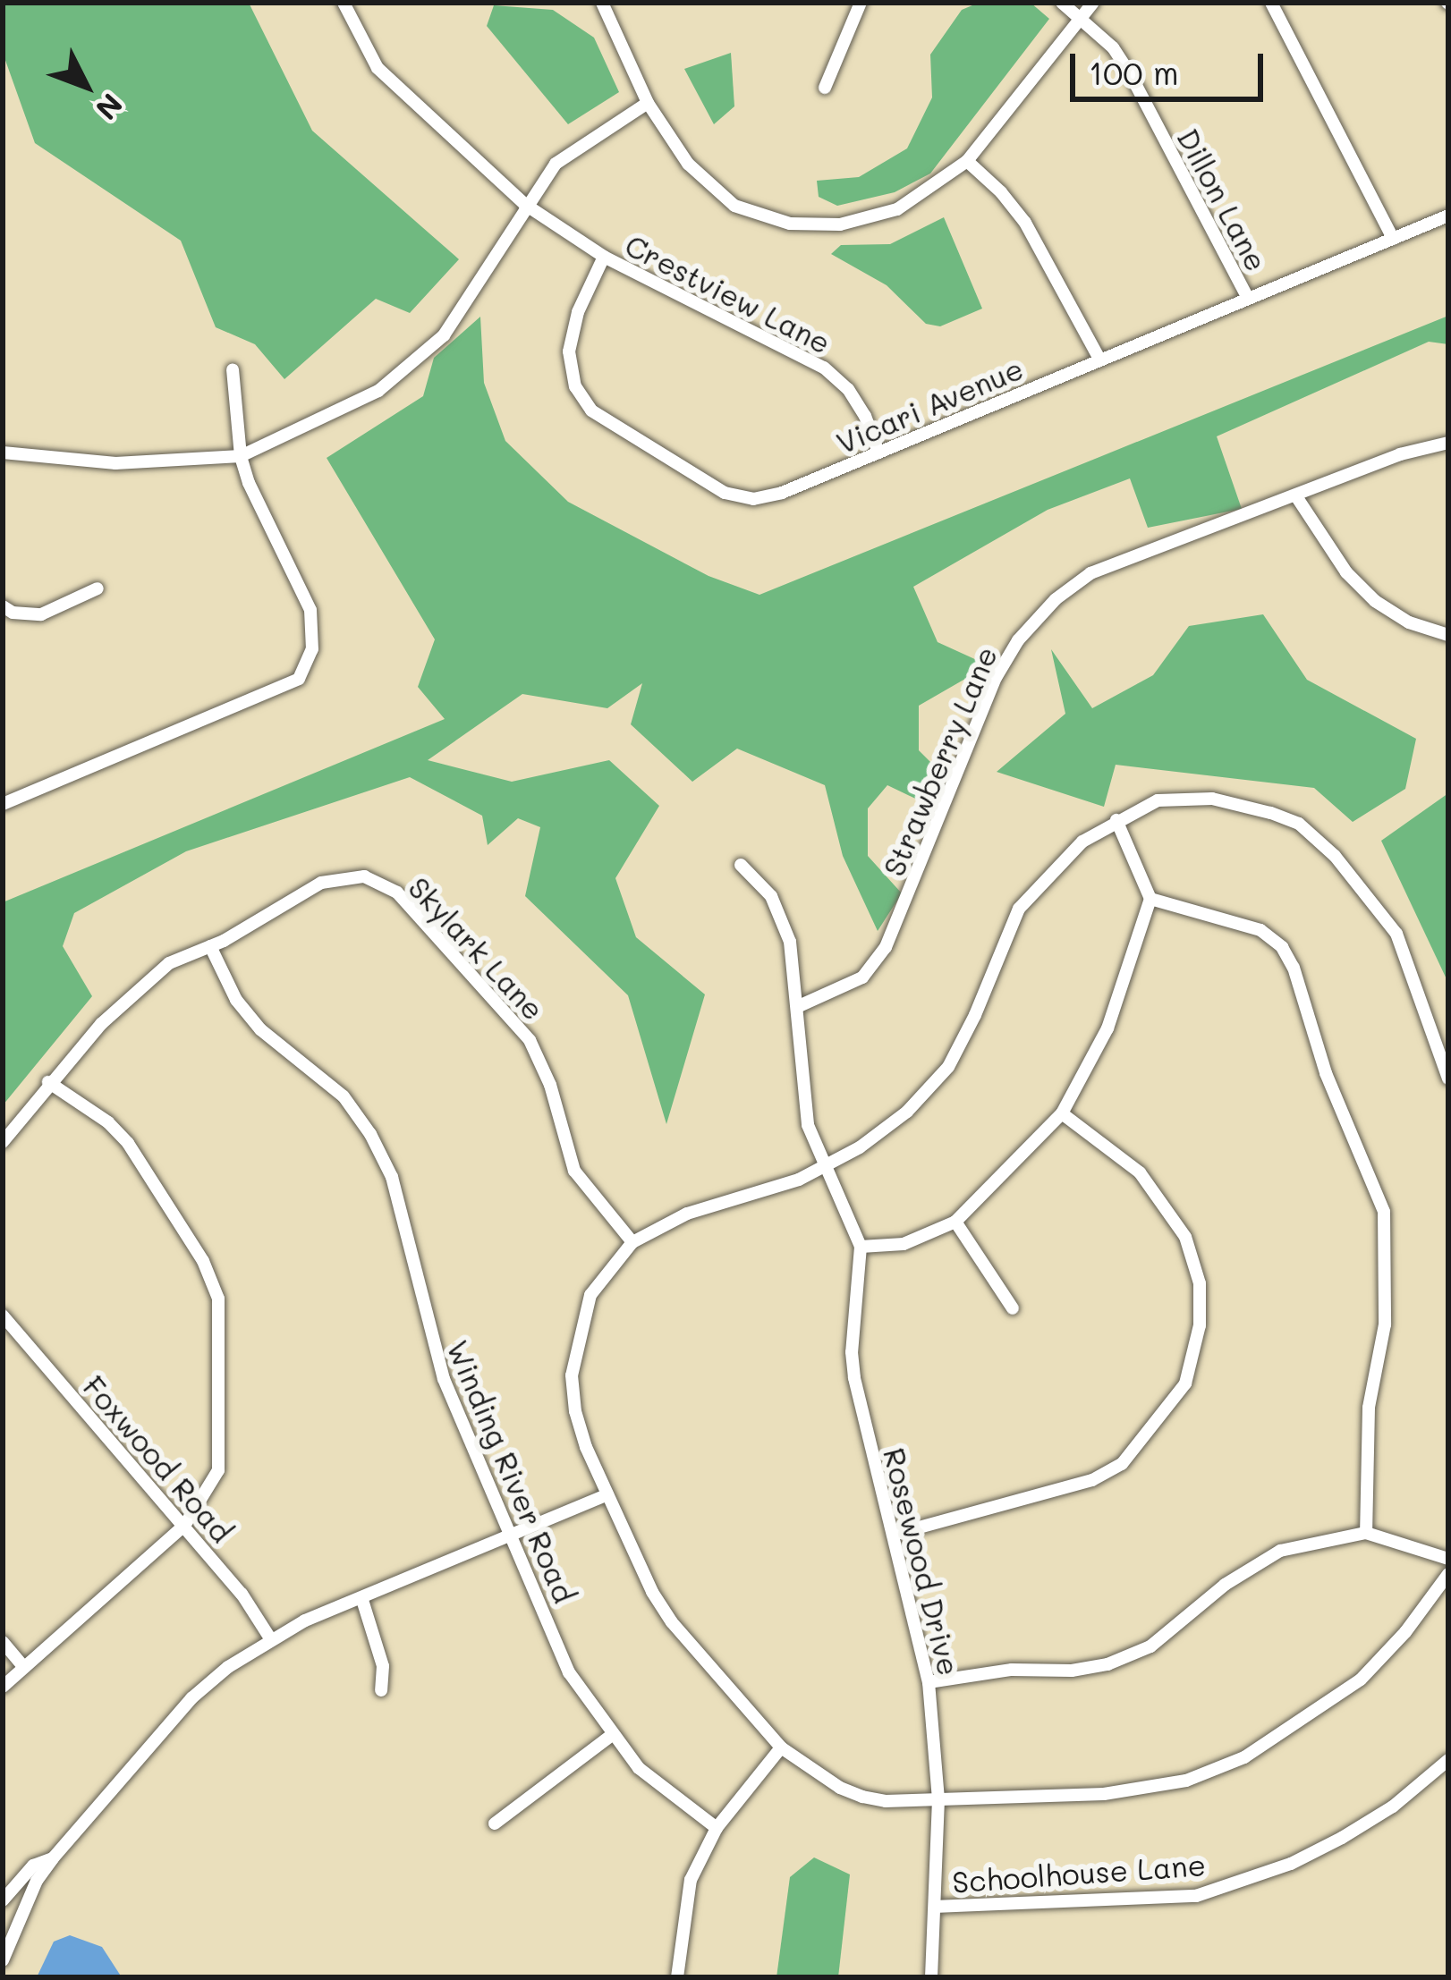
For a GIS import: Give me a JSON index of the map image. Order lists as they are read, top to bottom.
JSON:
{
  "streets": {
    "street": [
      "Dillon Lane",
      "Crestview Lane",
      "Vicari Avenue",
      "Strawberry Lane",
      "Skylark Lane",
      "Foxwood Road",
      "Winding River Road",
      "Rosewood Drive",
      "Schoolhouse Lane"
    ]
  },
  "crossings": [
    ["Dillon Lane", "Vicari Avenue"],
    ["Crestview Lane", "Vicari Avenue"],
    ["Strawberry Lane", "Rosewood Drive"],
    ["Skylark Lane", "Winding River Road"],
    ["Rosewood Drive", "Schoolhouse Lane"]
  ],
  "scale_bar": "100 m",
  "north": "bottom right"
}
